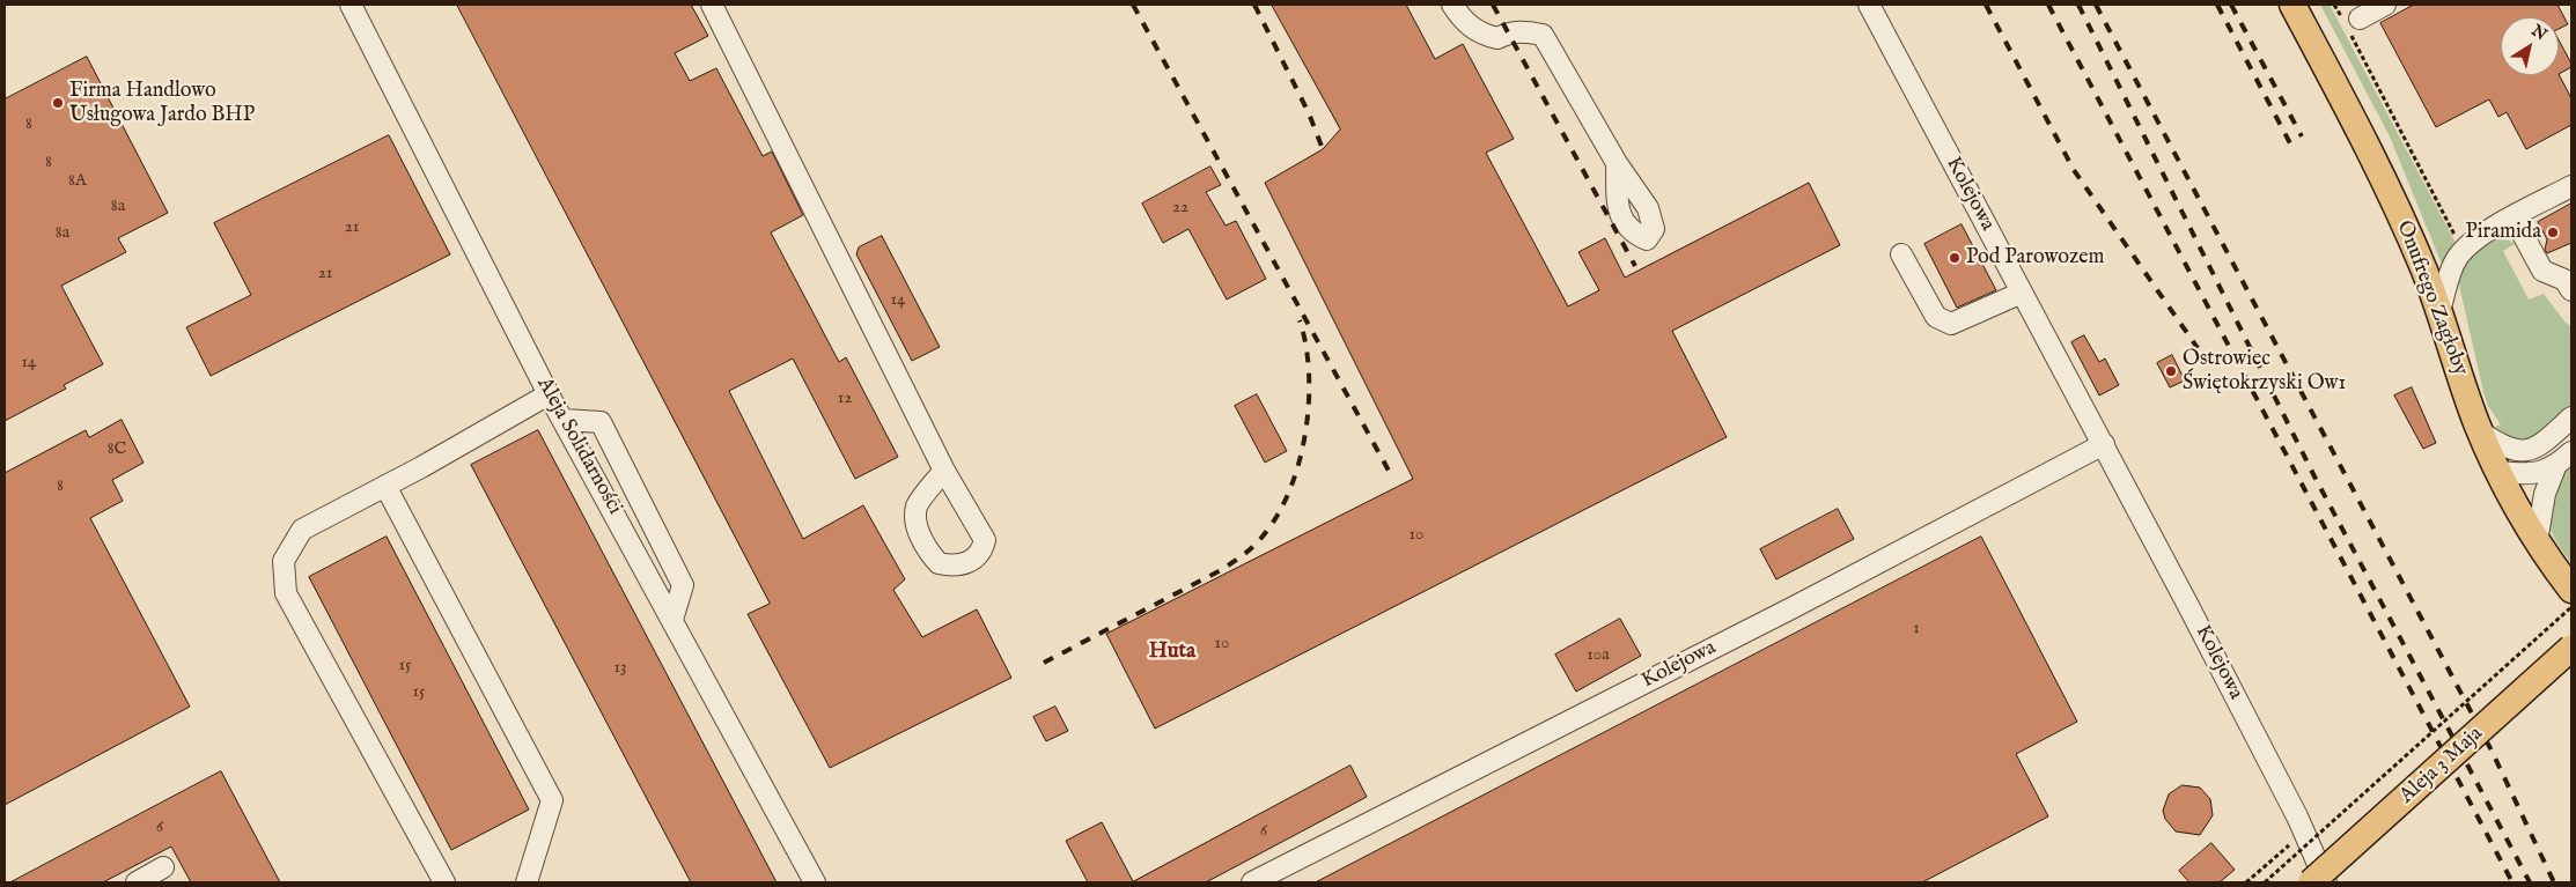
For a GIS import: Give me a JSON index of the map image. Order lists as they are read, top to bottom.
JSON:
{
  "streets": {
    "main road": ["Onufrego Zagłoby", "Aleja 3 Maja"],
    "street": ["Kolejowa", "Aleja Solidarności"]
  },
  "districts": ["Huta"],
  "places": [
    "Firma Handlowo Usługowa Jardo BHP",
    "Piramida",
    "Pod Parowozem",
    "Ostrowiec Świętokrzyski Ow1"
  ],
  "house_numbers": [
    "8",
    "8",
    "8A",
    "8a",
    "22",
    "21",
    "8a",
    "21",
    "14",
    "14",
    "12",
    "8C",
    "8",
    "10",
    "1",
    "10",
    "10a",
    "15",
    "13",
    "15",
    "6",
    "6"
  ],
  "north": "top right"
}
